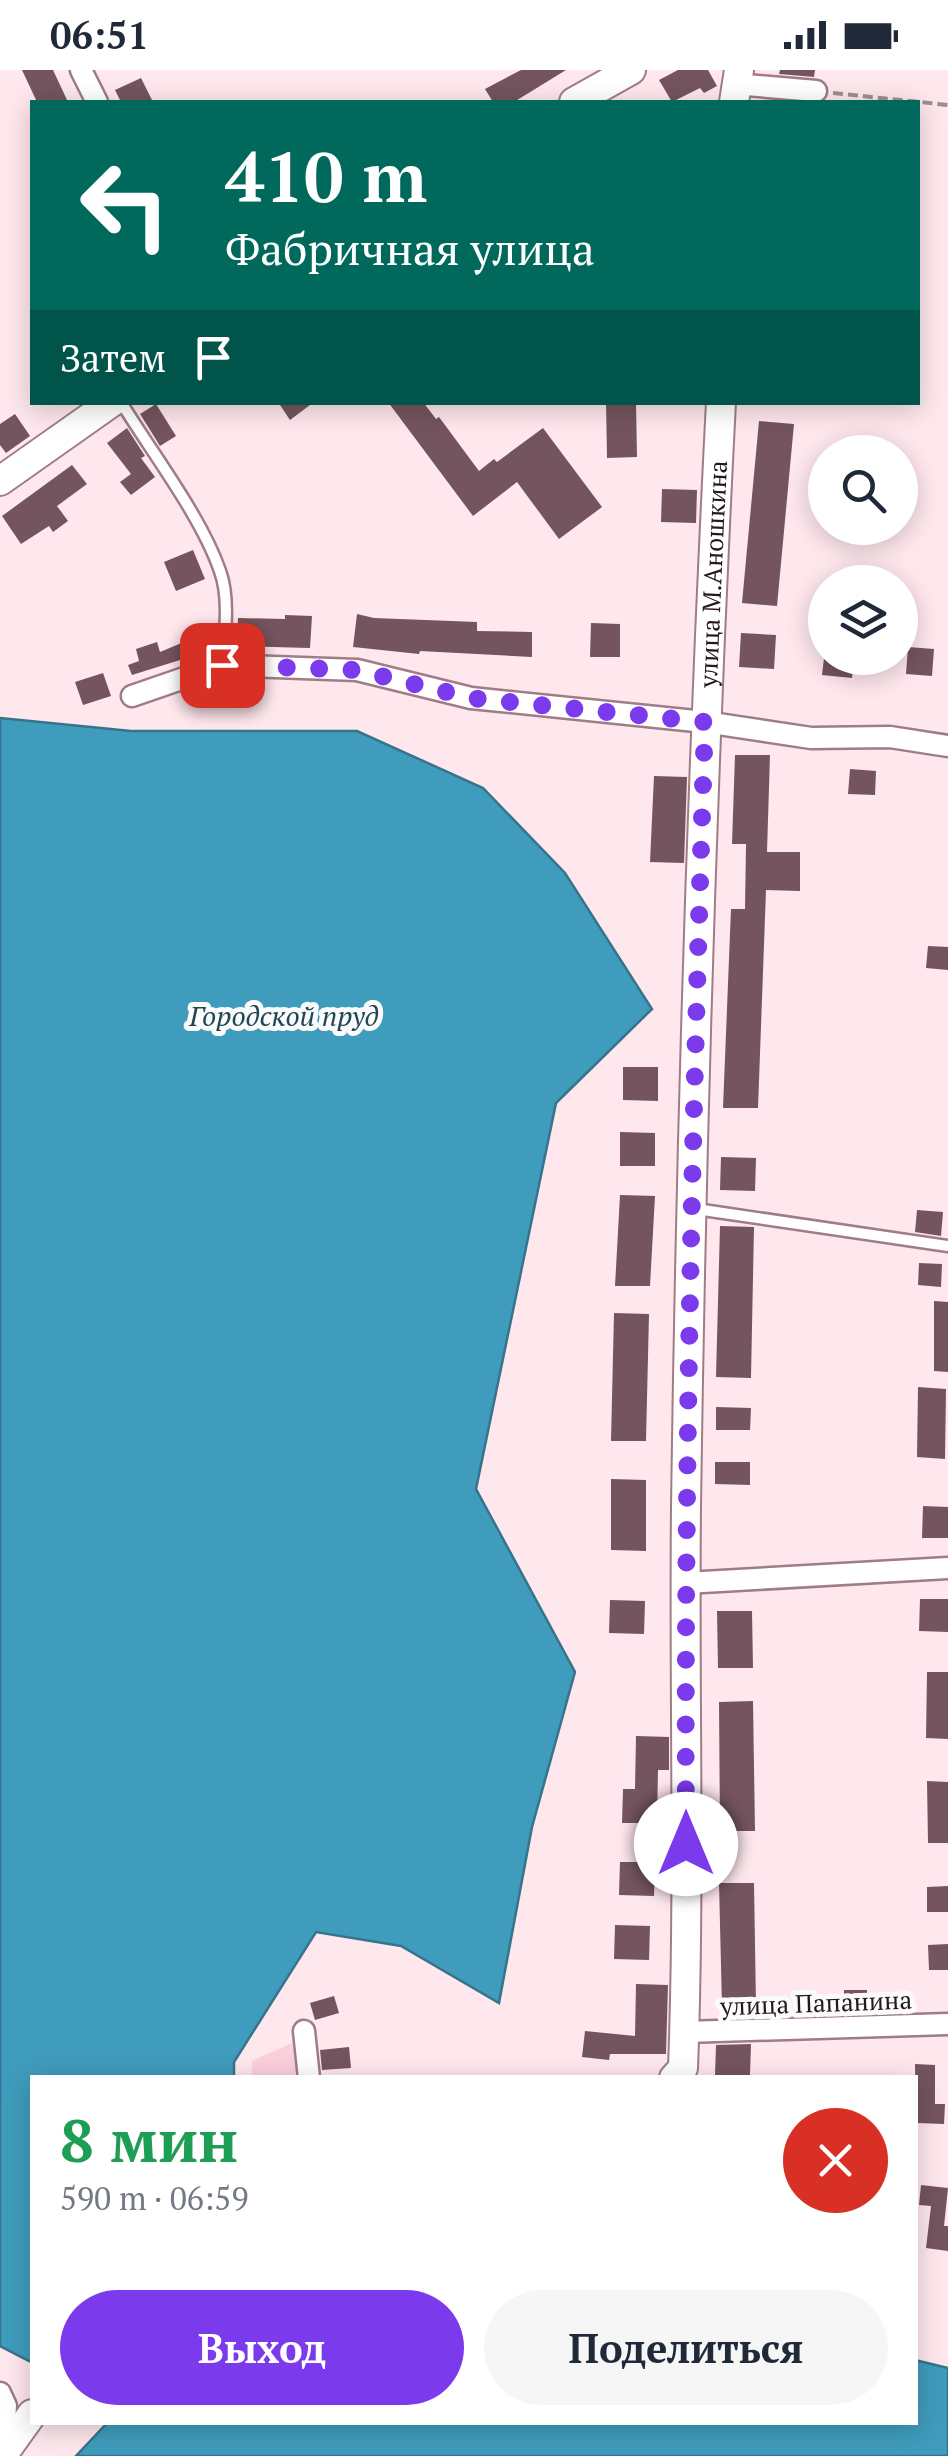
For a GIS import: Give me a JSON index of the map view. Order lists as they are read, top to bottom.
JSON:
{
  "streets": {
    "street": ["улица М.Аношкина", "улица Папанина"]
  },
  "crossings": [
    ["улица М.Аношкина", "улица Папанина"]
  ],
  "water": ["Городской пруд"],
  "page": {
    "status": "06:51",
    "turn": ["410 m", "Фабричная улица"],
    "then": "Затем",
    "heading": ["8 мин", "590 m · 06:59"],
    "buttons": ["Выход", "Поделиться"]
  }
}
